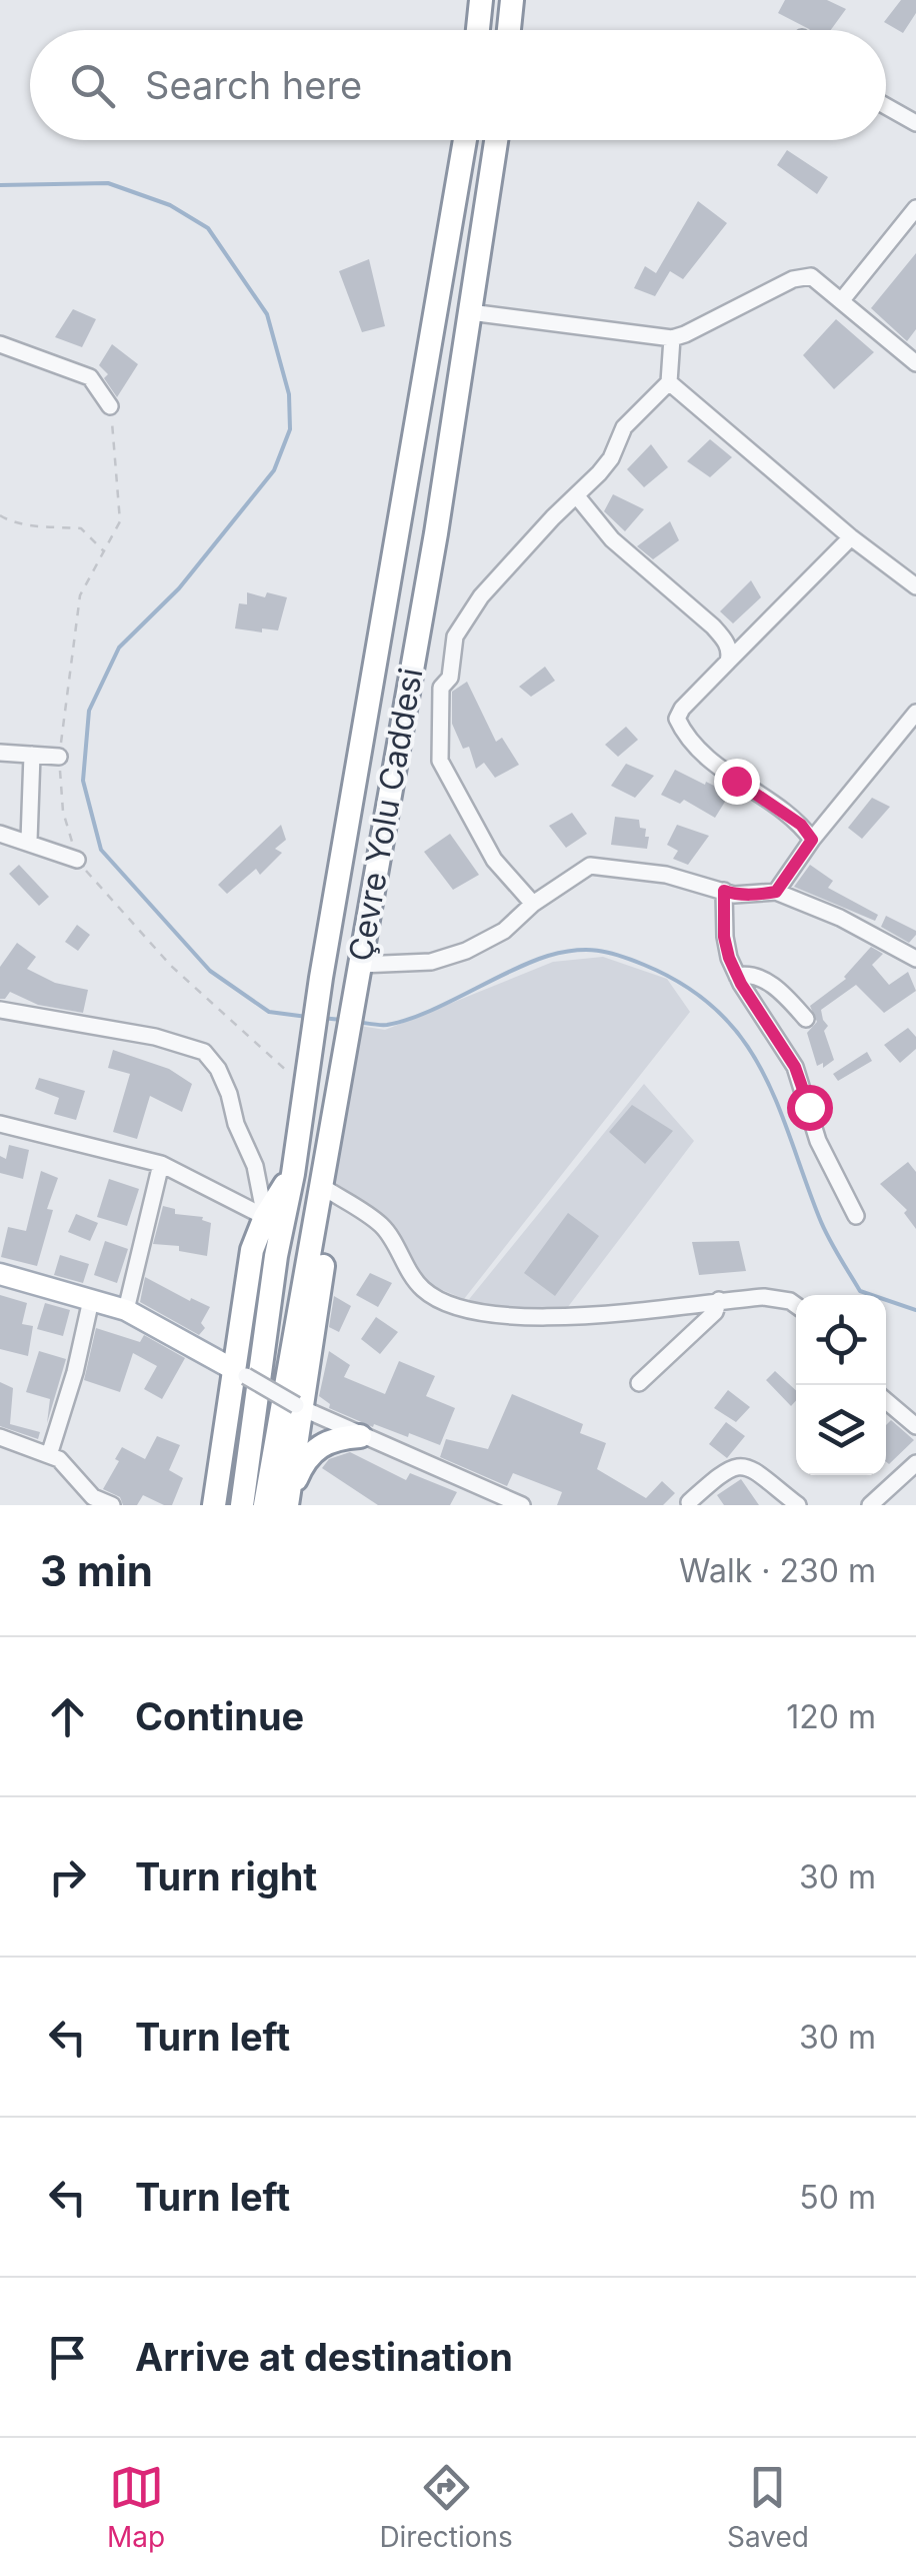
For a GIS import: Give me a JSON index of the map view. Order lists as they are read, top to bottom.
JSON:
{
  "streets": {
    "highway": ["Çevre Yolu Caddesi"]
  },
  "page": {
    "search": "Search here",
    "heading": ["3 min", "Walk · 230 m"],
    "list": [
      ["Continue", "120 m"],
      ["Turn right", "30 m"],
      ["Turn left", "30 m"],
      ["Turn left", "50 m"],
      "Arrive at destination"
    ],
    "nav": ["Map", "Directions", "Saved"]
  }
}
